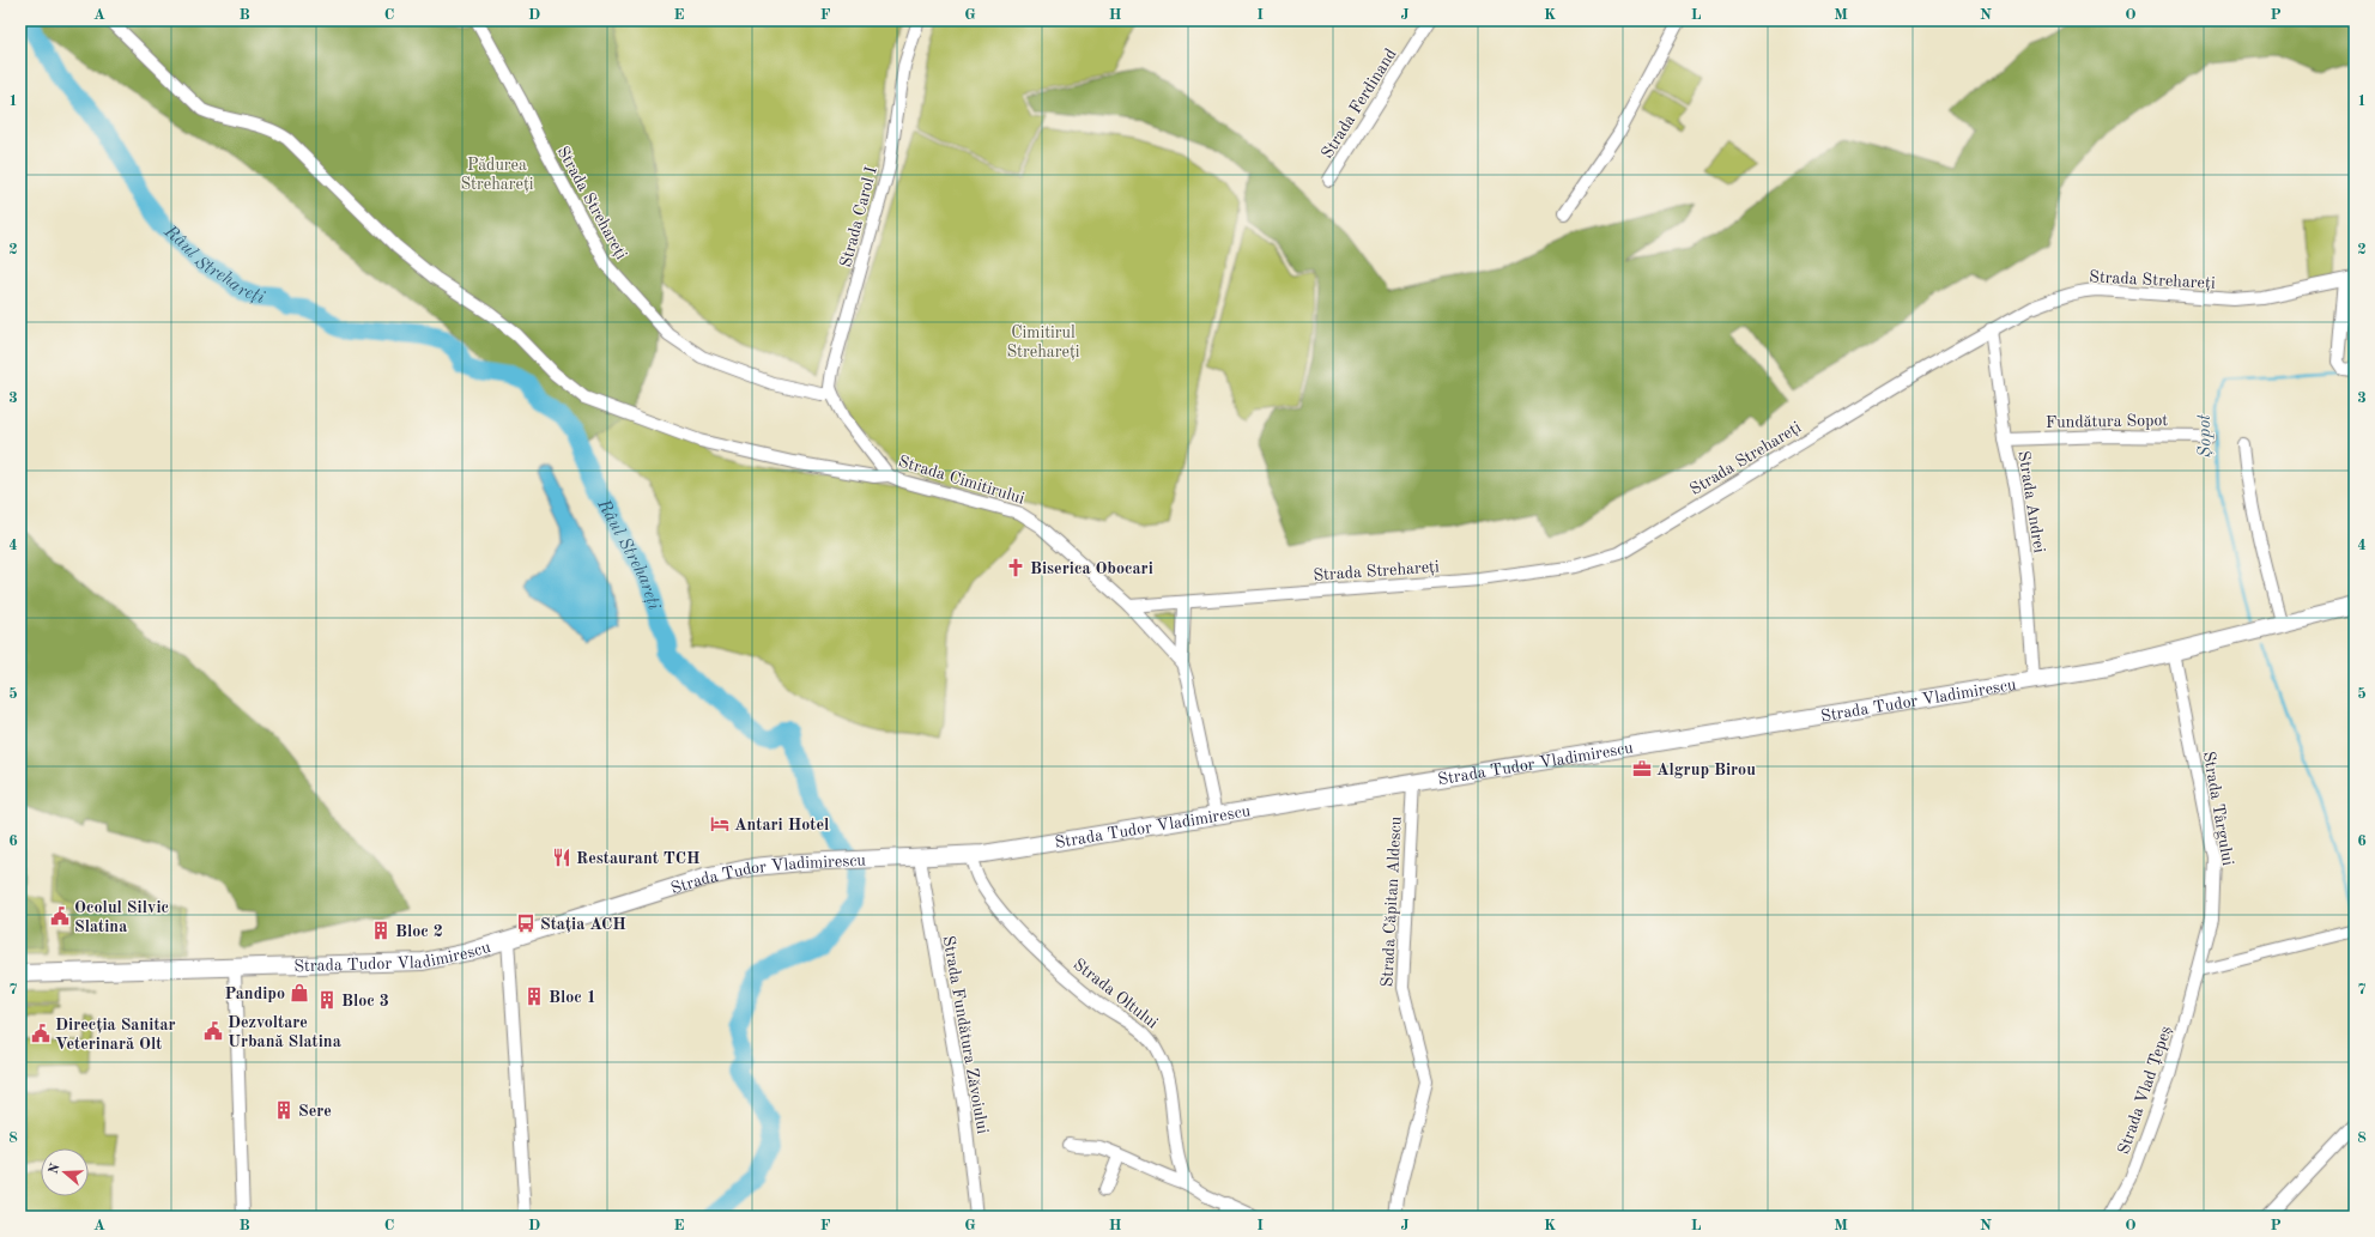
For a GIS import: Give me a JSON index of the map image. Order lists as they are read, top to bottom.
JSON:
{
  "streets": {
    "main road": ["Strada Tudor Vladimirescu"],
    "street": [
      "Strada Ferdinand",
      "Strada Strehareți",
      "Strada Carol I",
      "Fundătura Sopot",
      "Strada Cimitirului",
      "Strada Andrei",
      "Strada Târgului",
      "Strada Căpitan Aldescu",
      "Strada Oltului",
      "Strada Fundătura Zăvoiului",
      "Strada Vlad Țepeș"
    ]
  },
  "crossings": [
    ["Strada Strehareți", "Strada Carol I"],
    ["Strada Strehareți", "Strada Cimitirului"],
    ["Strada Strehareți", "Strada Andrei"],
    ["Strada Carol I", "Strada Cimitirului"],
    ["Fundătura Sopot", "Strada Andrei"],
    ["Strada Cimitirului", "Strada Tudor Vladimirescu"],
    ["Strada Andrei", "Strada Tudor Vladimirescu"],
    ["Strada Tudor Vladimirescu", "Strada Târgului"],
    ["Strada Tudor Vladimirescu", "Strada Căpitan Aldescu"],
    ["Strada Tudor Vladimirescu", "Strada Oltului"],
    ["Strada Tudor Vladimirescu", "Strada Fundătura Zăvoiului"],
    ["Strada Târgului", "Strada Vlad Țepeș"]
  ],
  "water": ["Râul Strehareți", "Șopot"],
  "parks": ["Pădurea Strehareți", "Cimitirul Strehareți"],
  "places": {
    "church": ["Biserica Obocari"],
    "office": ["Algrup Birou"],
    "hotel": ["Antari Hotel"],
    "restaurant": ["Restaurant TCH"],
    "public building": ["Ocolul Silvic Slatina", "Dezvoltare Urbană Slatina", "Direcția Sanitar Veterinară Olt"],
    "bus stop": ["Stația ACH"],
    "building": [
      "Bloc 2",
      "Bloc 1",
      "Bloc 3",
      "Sere"
    ],
    "shop": ["Pandipo"]
  },
  "north": "left",
  "grid": {
    "columns": [
      "A",
      "B",
      "C",
      "D",
      "E",
      "F",
      "G",
      "H",
      "I",
      "J",
      "K",
      "L",
      "M",
      "N",
      "O",
      "P"
    ],
    "rows": [
      "1",
      "2",
      "3",
      "4",
      "5",
      "6",
      "7",
      "8"
    ]
  }
}
